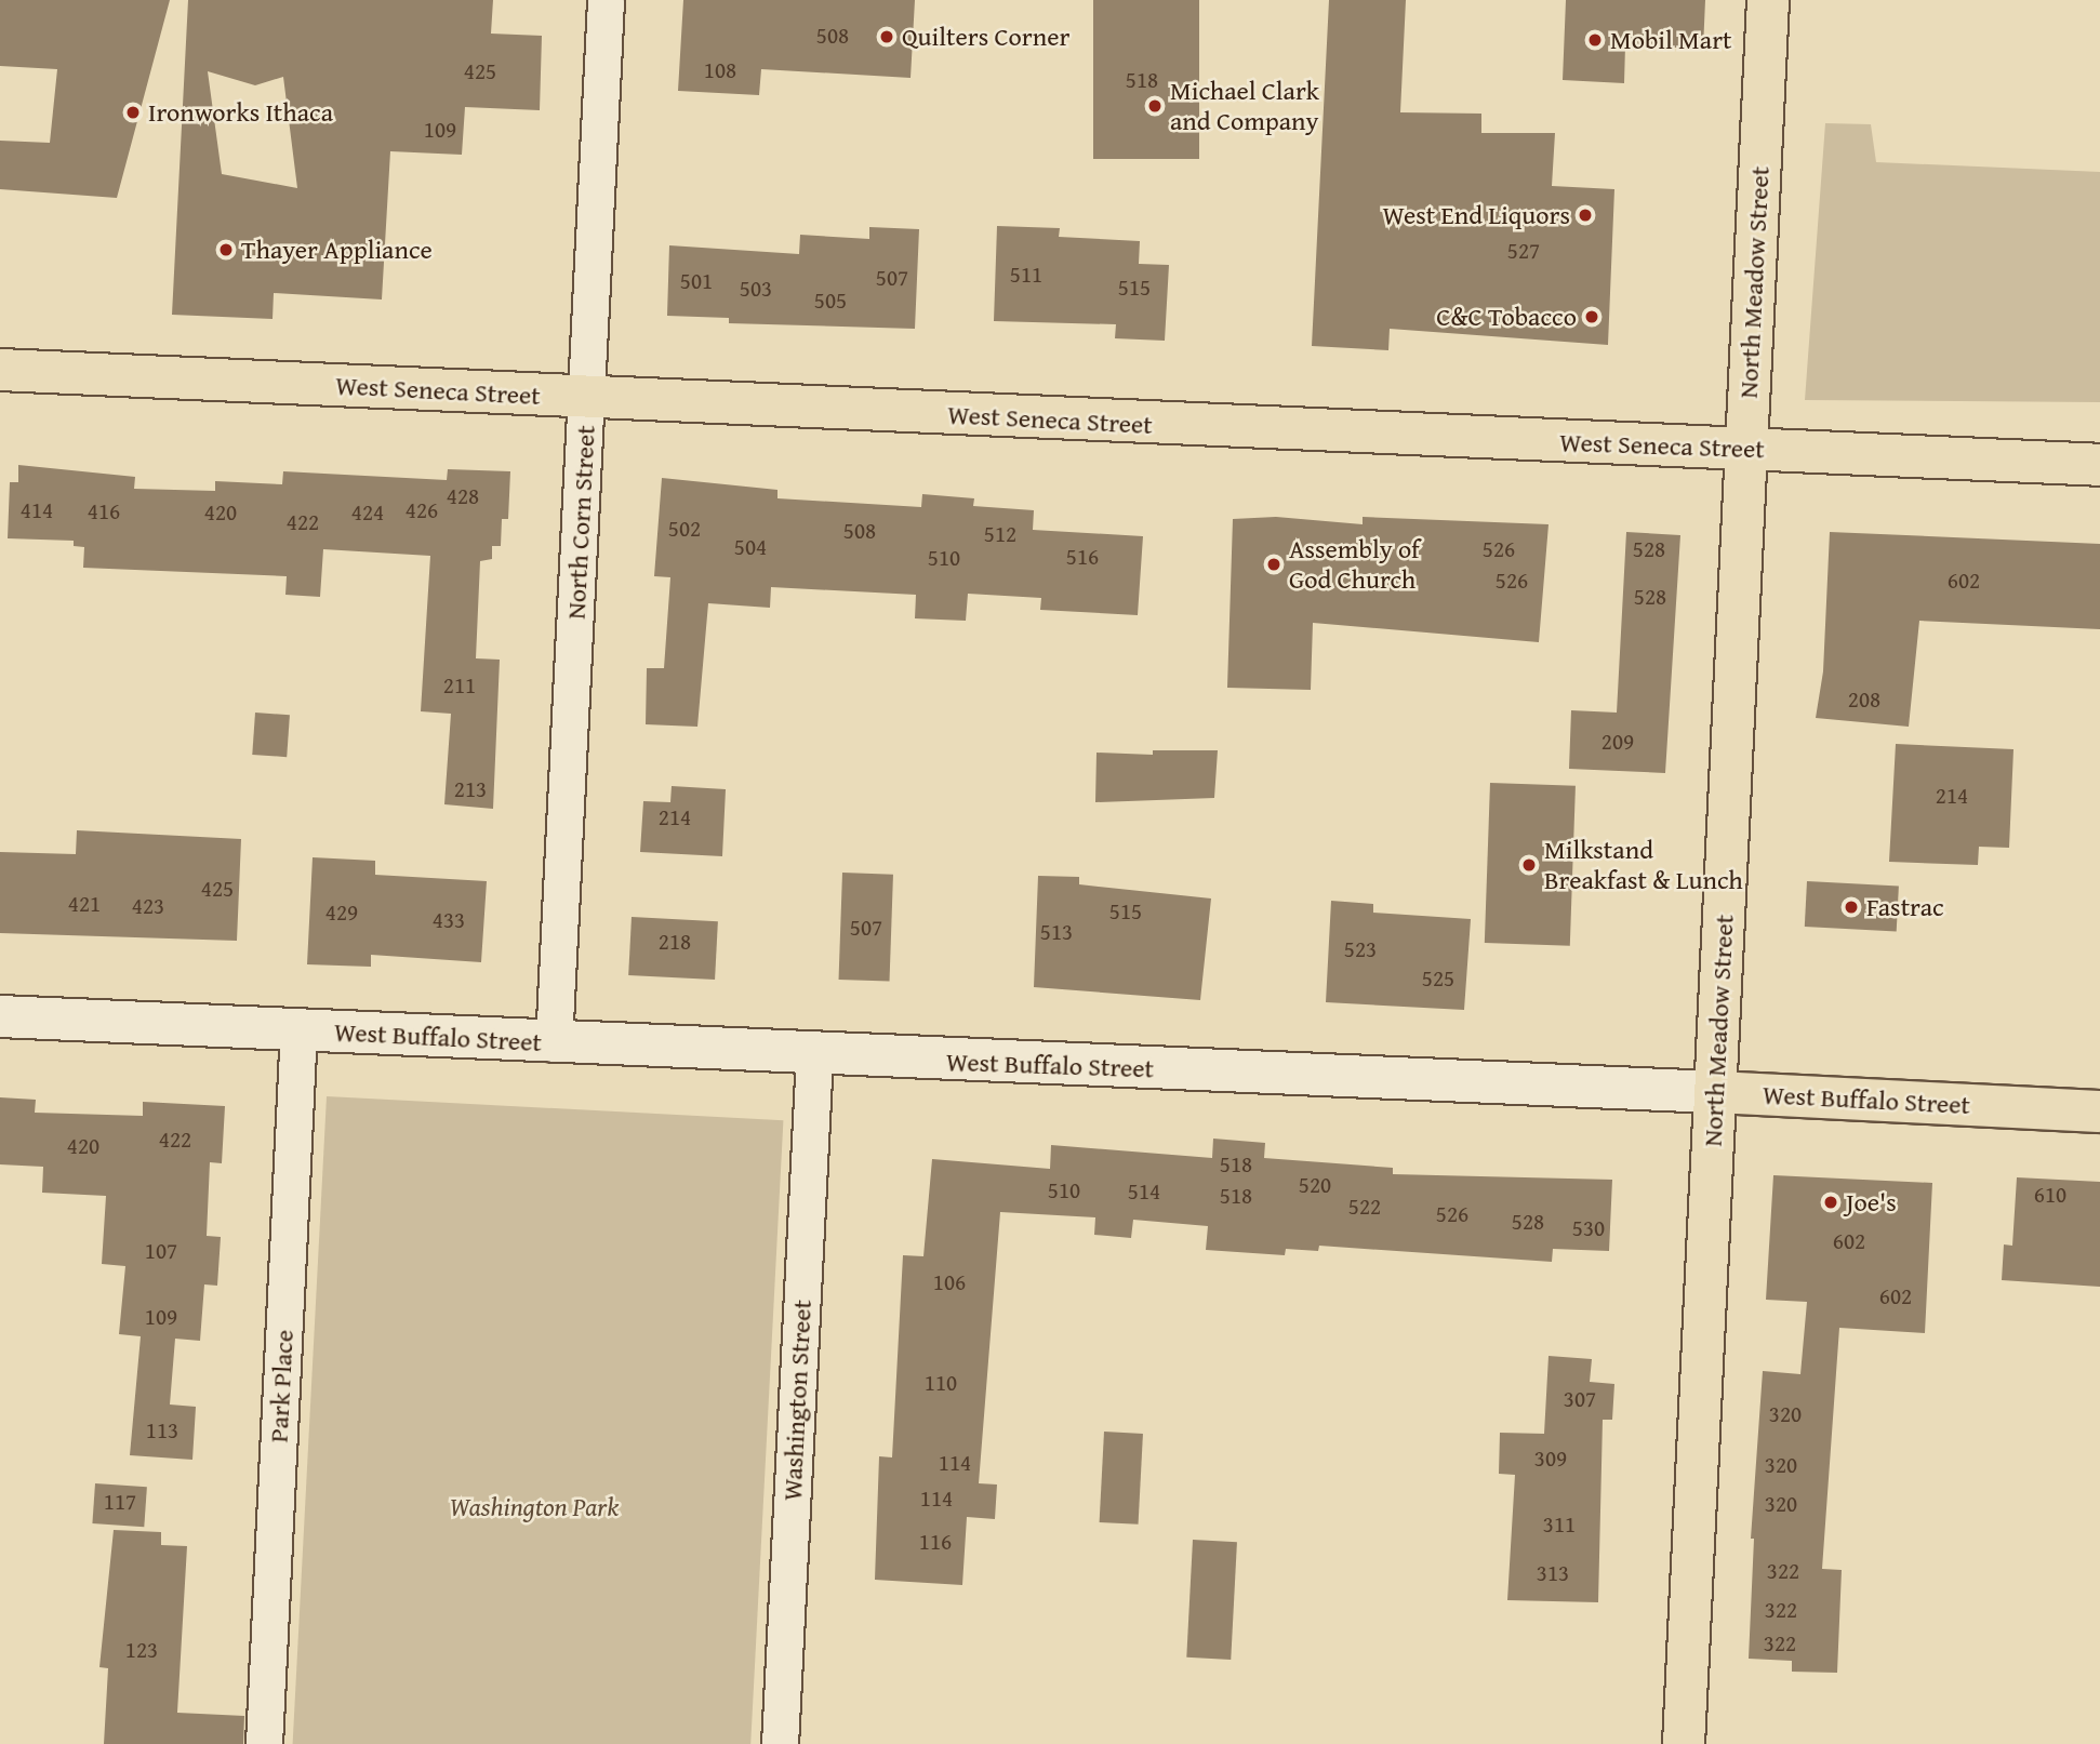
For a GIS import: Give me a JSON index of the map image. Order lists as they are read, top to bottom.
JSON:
{
  "streets": {
    "main road": ["North Meadow Street", "West Seneca Street", "West Buffalo Street"],
    "street": ["North Corn Street", "Park Place", "Washington Street"]
  },
  "crossings": [
    ["North Meadow Street", "West Seneca Street"],
    ["North Meadow Street", "West Buffalo Street"],
    ["West Seneca Street", "North Corn Street"],
    ["North Corn Street", "West Buffalo Street"],
    ["West Buffalo Street", "Park Place"],
    ["West Buffalo Street", "Washington Street"]
  ],
  "parks": ["Washington Park"],
  "places": [
    "Quilters Corner",
    "Mobil Mart",
    "Michael Clark and Company",
    "Ironworks Ithaca",
    "West End Liquors",
    "Thayer Appliance",
    "C&C Tobacco",
    "Assembly of God Church",
    "Milkstand Breakfast & Lunch",
    "Fastrac",
    "Joe's"
  ],
  "house_numbers": [
    "508",
    "108",
    "425",
    "518",
    "109",
    "527",
    "511",
    "507",
    "501",
    "515",
    "503",
    "505",
    "428",
    "414",
    "426",
    "416",
    "420",
    "424",
    "422",
    "502",
    "508",
    "512",
    "504",
    "526",
    "528",
    "516",
    "510",
    "526",
    "602",
    "528",
    "211",
    "208",
    "209",
    "213",
    "214",
    "214",
    "425",
    "421",
    "423",
    "515",
    "429",
    "433",
    "507",
    "513",
    "218",
    "523",
    "525",
    "422",
    "420",
    "518",
    "520",
    "510",
    "514",
    "610",
    "518",
    "522",
    "526",
    "528",
    "530",
    "602",
    "107",
    "106",
    "602",
    "109",
    "110",
    "307",
    "320",
    "113",
    "309",
    "114",
    "320",
    "114",
    "117",
    "320",
    "311",
    "116",
    "322",
    "313",
    "322",
    "322",
    "123"
  ]
}
